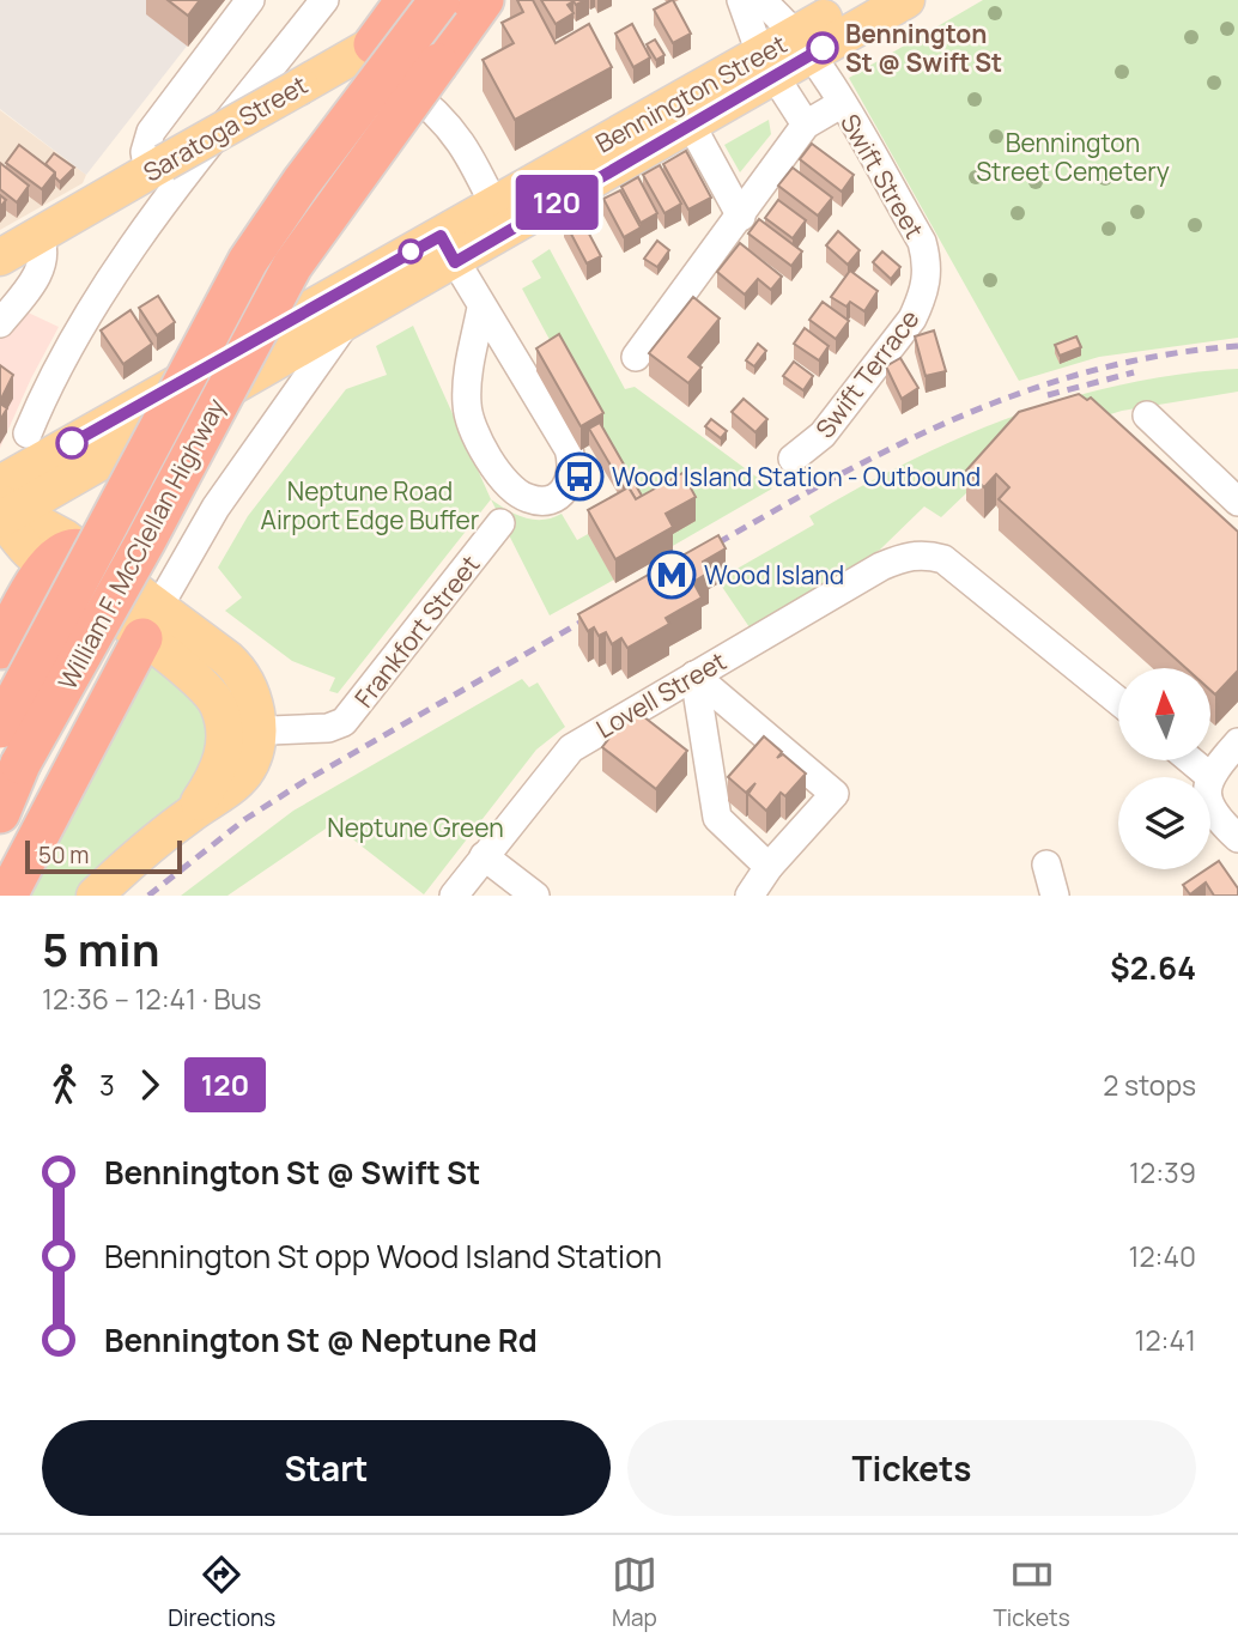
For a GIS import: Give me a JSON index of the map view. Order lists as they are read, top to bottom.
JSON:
{
  "streets": {
    "highway": ["William F. McClellan Highway"],
    "main road": ["Bennington Street", "Saratoga Street"],
    "street": [
      "Swift Street",
      "Swift Terrace",
      "Frankfort Street",
      "Lovell Street"
    ]
  },
  "crossings": [
    ["Bennington Street", "Swift Street"],
    ["Swift Street", "Swift Terrace"]
  ],
  "parks": ["Bennington Street Cemetery", "Neptune Road Airport Edge Buffer", "Neptune Green"],
  "places": {
    "other": ["Bennington St @ Swift St"],
    "bus stop": ["Wood Island Station - Outbound"],
    "metro station": ["Wood Island"]
  },
  "lines": ["bus line 120"],
  "scale_bar": "50 m",
  "north": "top",
  "page": {
    "on_map": "120",
    "scale": "50 m",
    "heading": ["5 min", "12:36 – 12:41 · Bus", "$2.64"],
    "legs": ["3", "120", "2 stops"],
    "list": [
      {
        "name": "Bennington St @ Swift St",
        "value": "12:39"
      },
      {
        "name": "Bennington St opp Wood Island Station",
        "value": "12:40"
      },
      {
        "name": "Bennington St @ Neptune Rd",
        "value": "12:41"
      }
    ],
    "buttons": ["Start", "Tickets"],
    "tabs": ["Directions", "Map", "Tickets"]
  }
}
